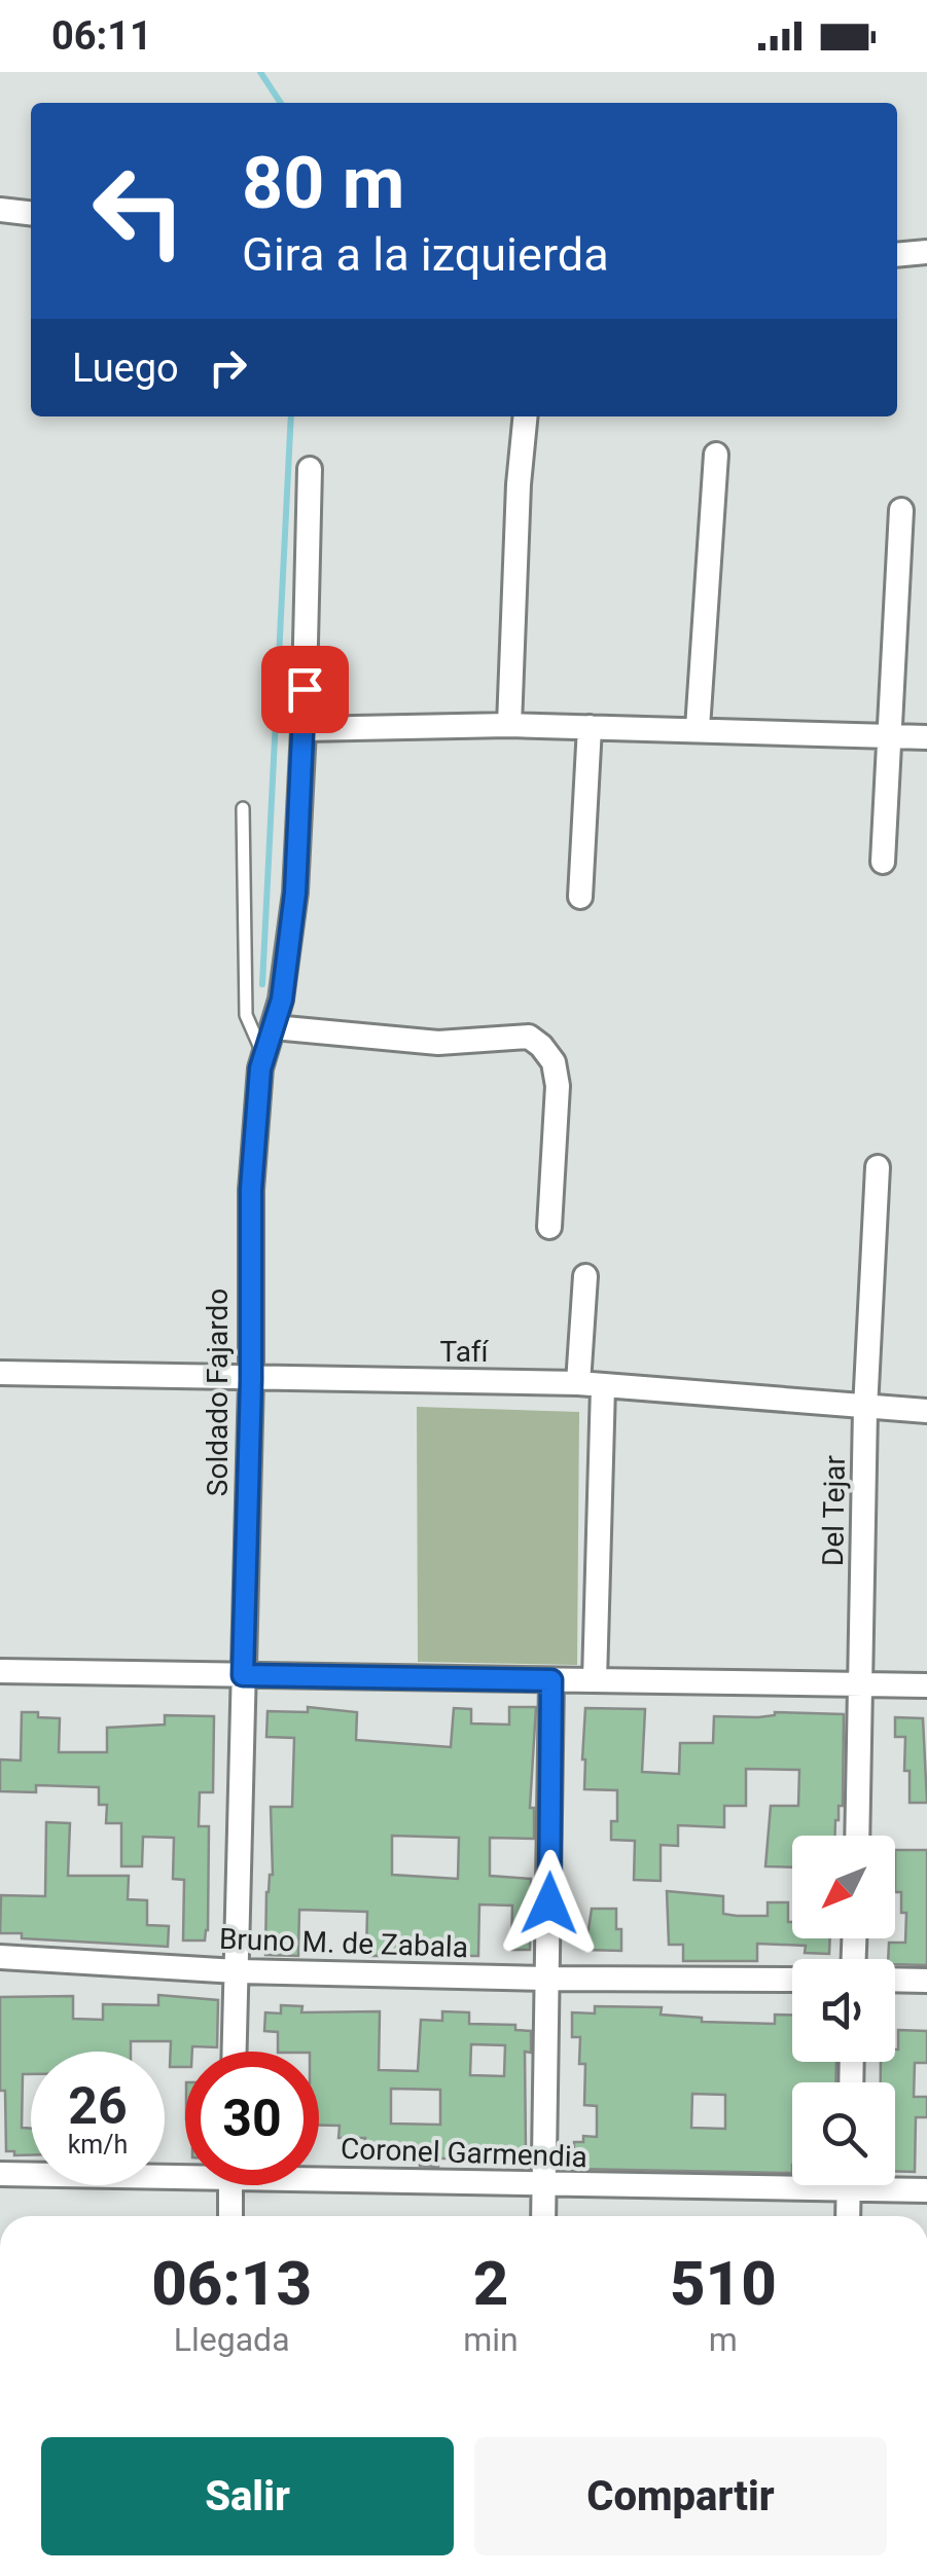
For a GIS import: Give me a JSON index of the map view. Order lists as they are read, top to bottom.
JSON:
{
  "streets": {
    "street": [
      "Tafí",
      "Soldado Fajardo",
      "Del Tejar",
      "Bruno M. de Zabala",
      "Coronel Garmendia"
    ]
  },
  "crossings": [
    ["Tafí", "Soldado Fajardo"],
    ["Tafí", "Del Tejar"],
    ["Soldado Fajardo", "Bruno M. de Zabala"]
  ],
  "north": "bottom left",
  "page": {
    "status": "06:11",
    "turn": ["80 m", "Gira a la izquierda"],
    "then": "Luego",
    "speed": "26 km/h",
    "limit": "30",
    "eta": [
      "06:13",
      "Llegada",
      "2",
      "min",
      "510",
      "m"
    ],
    "buttons": ["Salir", "Compartir"]
  }
}
